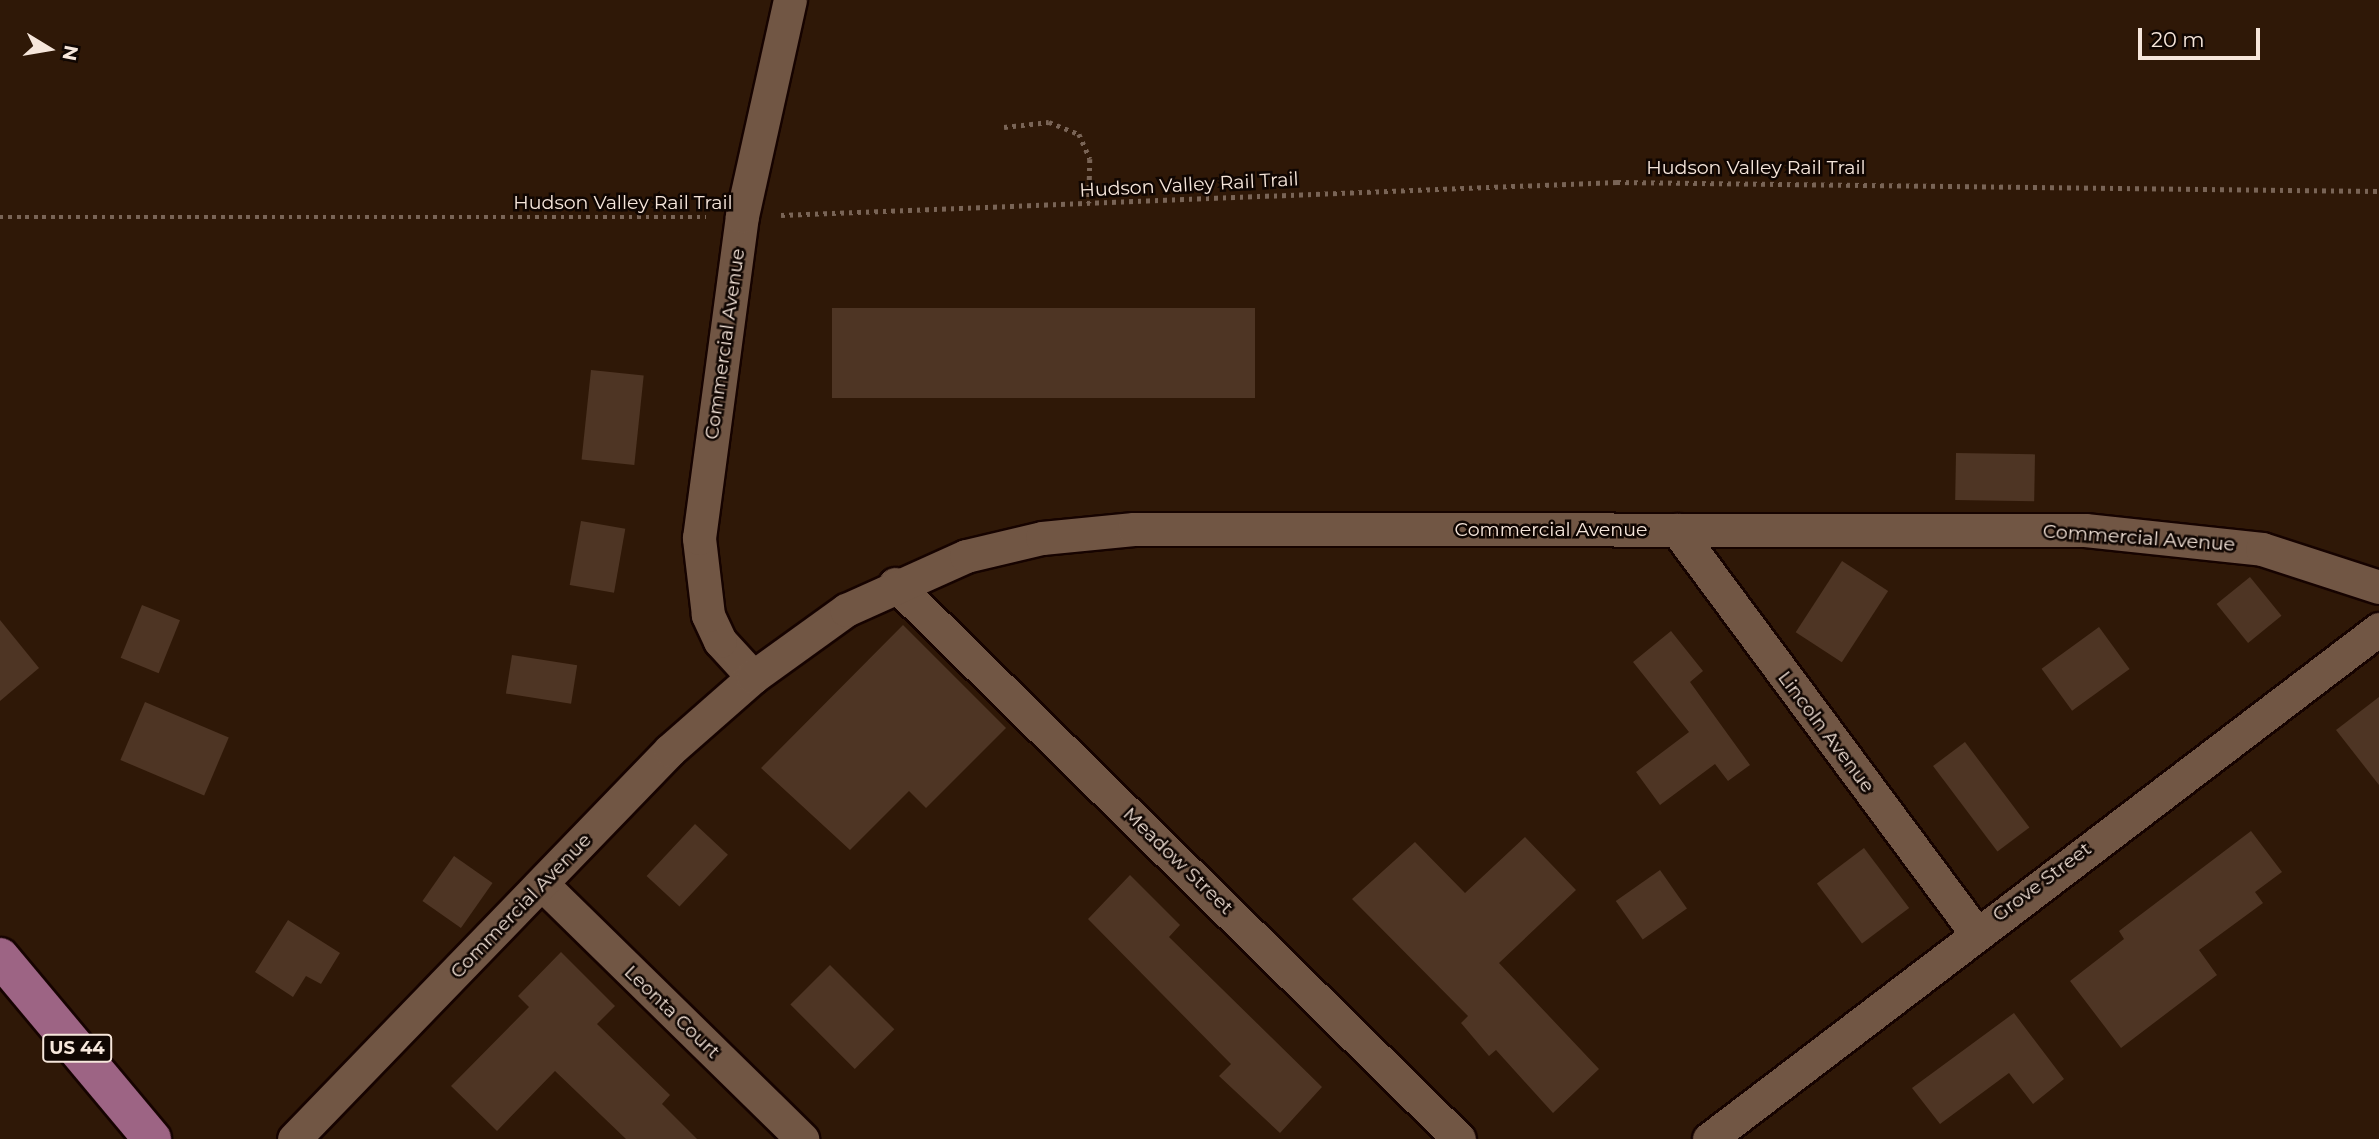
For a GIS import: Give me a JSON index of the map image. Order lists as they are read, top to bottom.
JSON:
{
  "streets": {
    "main road": ["US 44"],
    "street": [
      "Commercial Avenue",
      "Lincoln Avenue",
      "Meadow Street",
      "Grove Street",
      "Leonta Court"
    ],
    "path": ["Hudson Valley Rail Trail"]
  },
  "crossings": [
    ["Hudson Valley Rail Trail", "Commercial Avenue"],
    ["Commercial Avenue", "Lincoln Avenue"],
    ["Commercial Avenue", "Meadow Street"],
    ["Commercial Avenue", "Leonta Court"],
    ["Lincoln Avenue", "Grove Street"]
  ],
  "scale_bar": "20 m",
  "north": "right"
}
